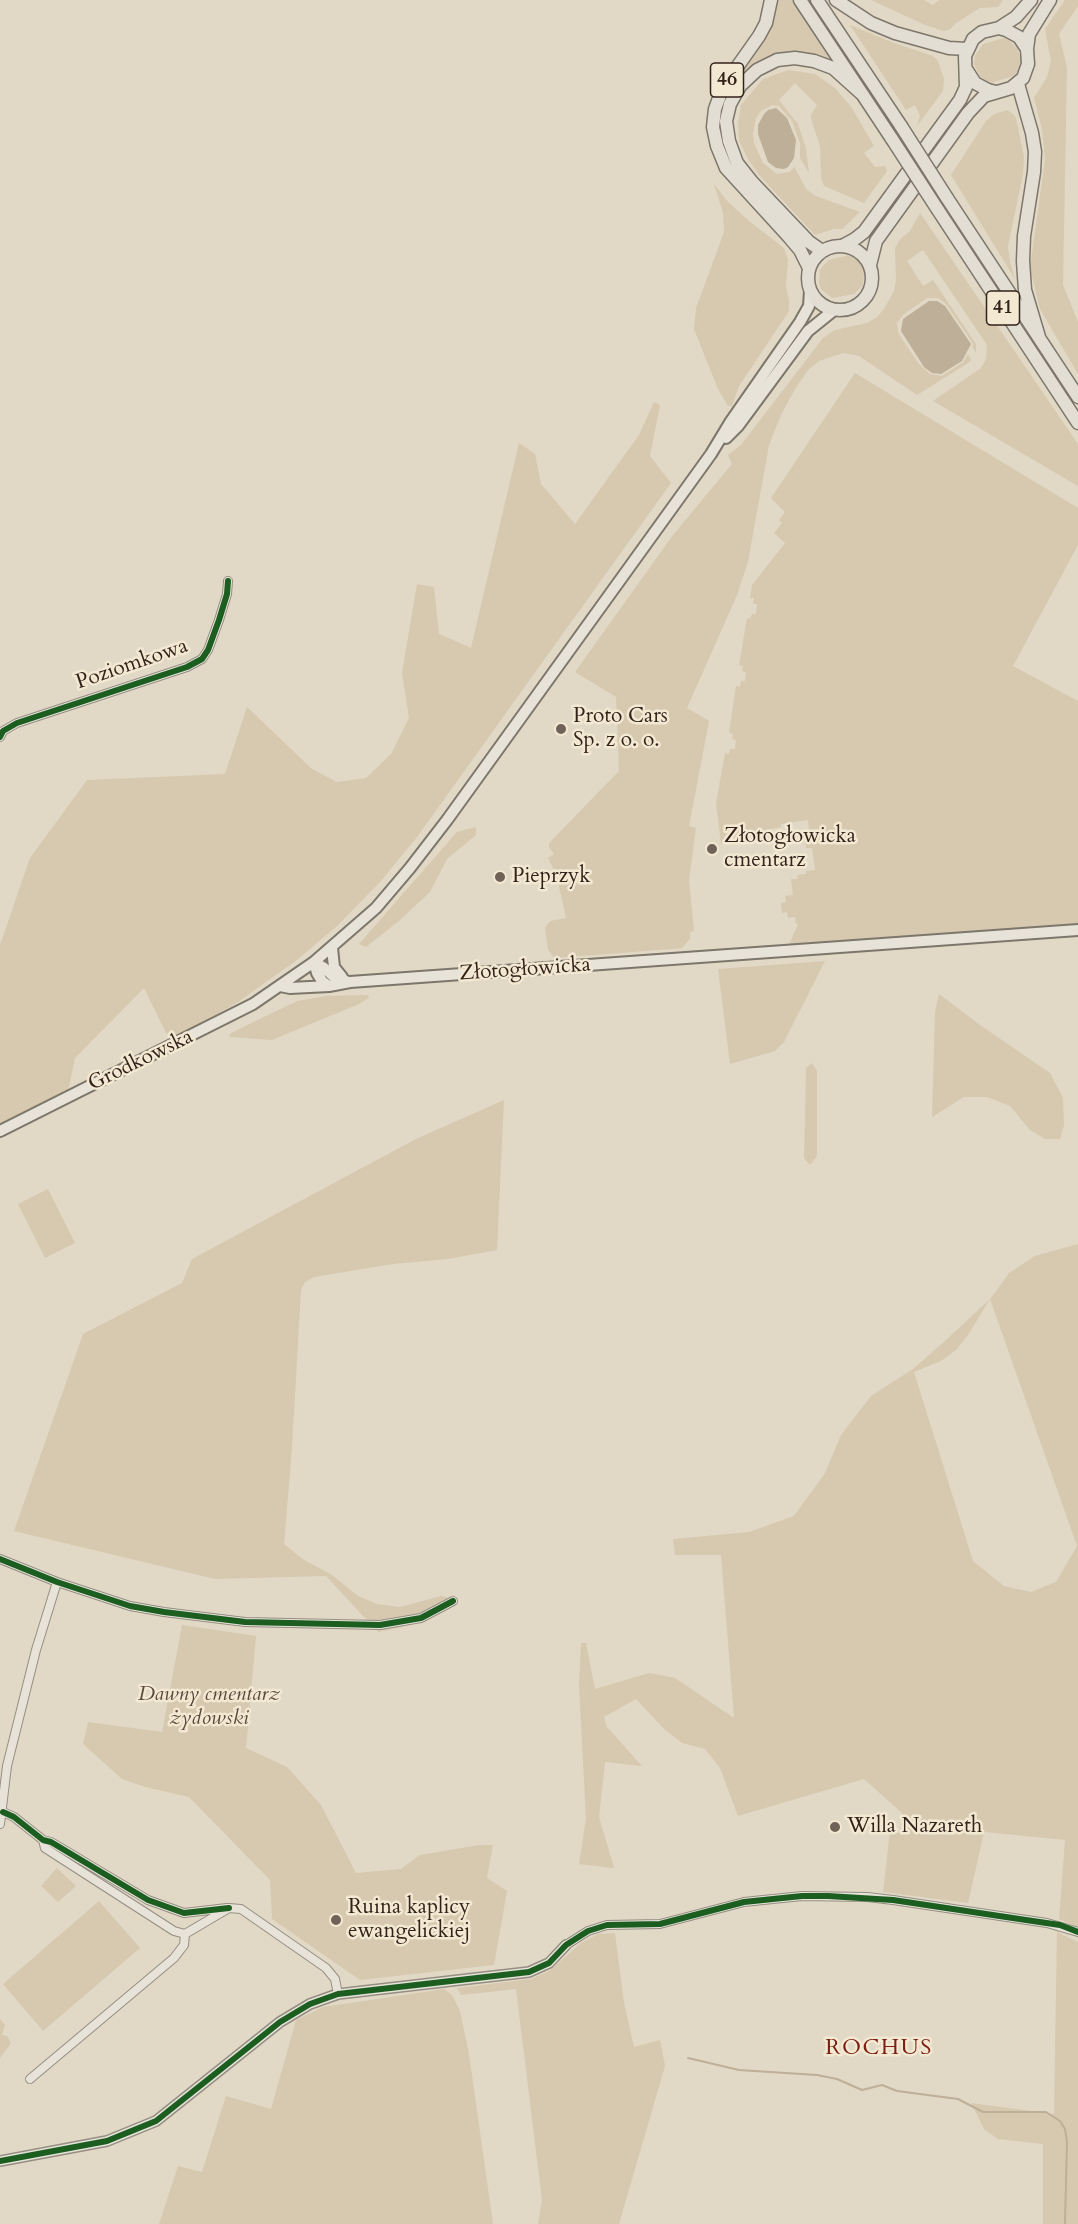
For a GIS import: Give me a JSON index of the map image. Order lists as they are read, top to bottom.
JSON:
{
  "streets": {
    "main road": [
      "46",
      "41",
      "Złotogłowicka",
      "Grodkowska"
    ],
    "street": ["Poziomkowa"]
  },
  "crossings": [
    ["Złotogłowicka", "Grodkowska"]
  ],
  "districts": ["ROCHUS"],
  "parks": ["Dawny cmentarz żydowski"],
  "places": [
    "Proto Cars Sp. z o. o.",
    "Złotogłowicka cmentarz",
    "Pieprzyk",
    "Willa Nazareth",
    "Ruina kaplicy ewangelickiej"
  ]
}
